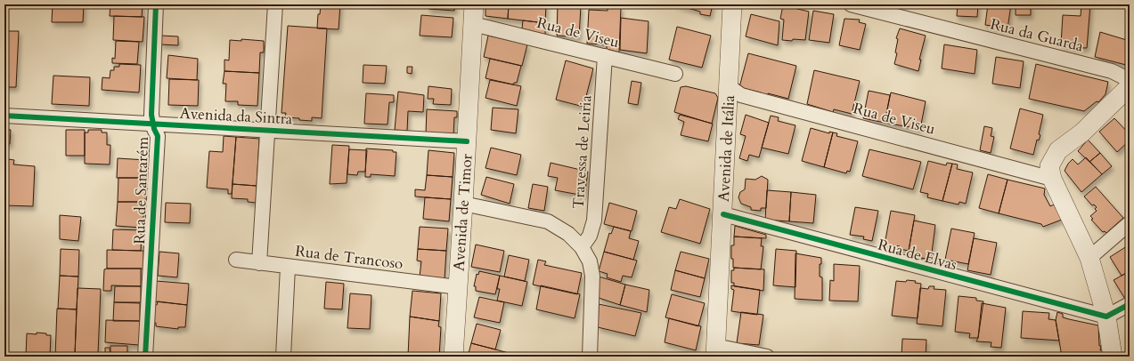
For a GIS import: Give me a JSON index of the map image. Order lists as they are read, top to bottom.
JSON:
{
  "streets": {
    "street": [
      "Rua de Viseu",
      "Rua da Guarda",
      "Avenida da Sintra",
      "Avenida de Itália",
      "Travessa de Leiria",
      "Rua de Santarém",
      "Avenida de Timor",
      "Rua de Elvas",
      "Rua de Trancoso"
    ]
  },
  "crossings": [
    ["Rua de Viseu", "Avenida de Itália"],
    ["Rua de Viseu", "Travessa de Leiria"],
    ["Rua de Viseu", "Avenida de Timor"],
    ["Avenida da Sintra", "Rua de Santarém"],
    ["Avenida da Sintra", "Avenida de Timor"],
    ["Avenida de Itália", "Rua de Elvas"],
    ["Avenida de Timor", "Rua de Trancoso"]
  ]
}
